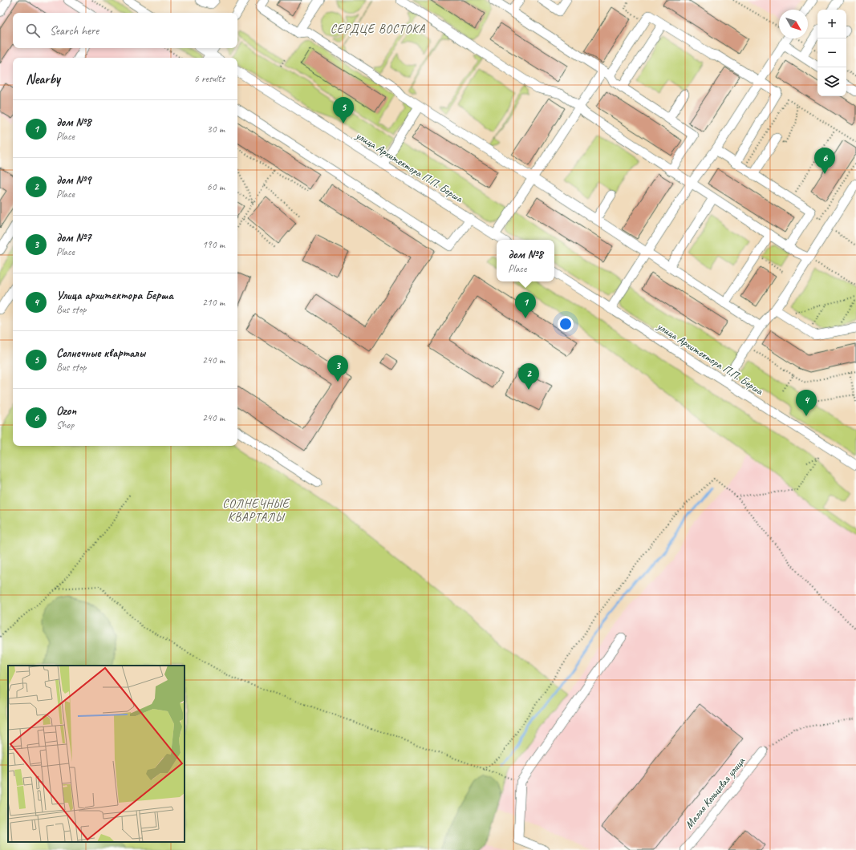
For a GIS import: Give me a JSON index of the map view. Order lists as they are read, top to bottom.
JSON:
{
  "streets": {
    "street": ["улица Архитектора П.П. Берша", "Малая Кольцевая улица"]
  },
  "districts": ["СЕРДЦЕ ВОСТОКА", "СОЛНЕЧНЫЕ КВАРТАЛЫ"],
  "north": "bottom right",
  "page": {
    "map_buttons": ["+", "−"],
    "search": "Search here",
    "heading": ["Nearby", "6 results"],
    "pins": [
      "5",
      "6",
      "1",
      "3",
      "2",
      "4"
    ],
    "list": [
      {
        "mark": "1",
        "name": "дом №8",
        "note": "Place",
        "value": "30 m"
      },
      {
        "mark": "2",
        "name": "дом №9",
        "note": "Place",
        "value": "60 m"
      },
      {
        "mark": "3",
        "name": "дом №7",
        "note": "Place",
        "value": "190 m"
      },
      {
        "mark": "4",
        "name": "Улица архитектора Берша",
        "note": "Bus stop",
        "value": "210 m"
      },
      {
        "mark": "5",
        "name": "Солнечные кварталы",
        "note": "Bus stop",
        "value": "240 m"
      },
      {
        "mark": "6",
        "name": "Ozon",
        "note": "Shop",
        "value": "240 m"
      }
    ],
    "popup": ["дом №8", "Place"]
  }
}
